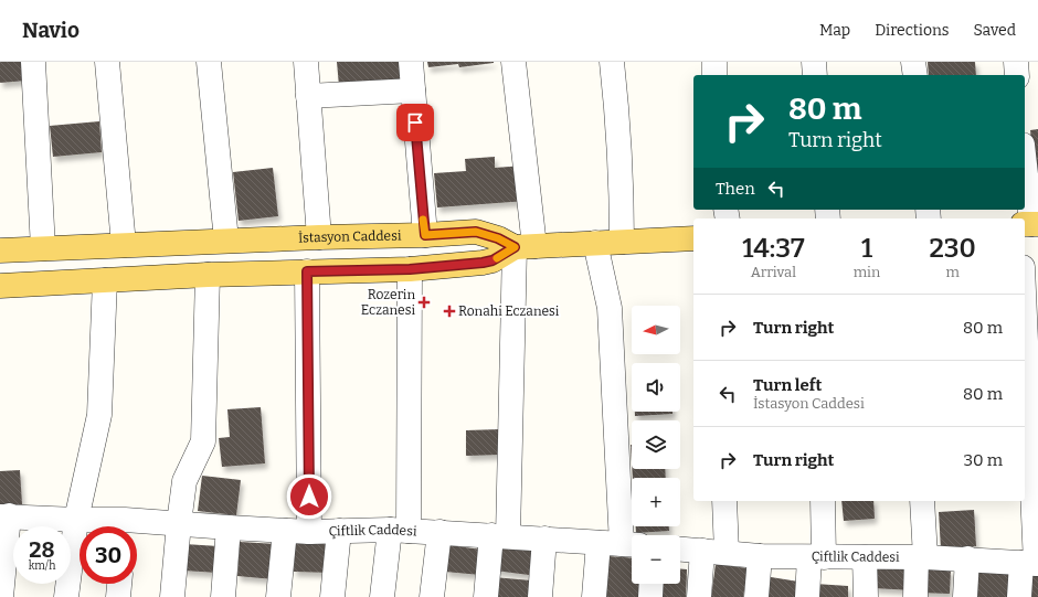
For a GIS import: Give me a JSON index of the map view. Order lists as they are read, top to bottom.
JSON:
{
  "streets": {
    "main road": ["İstasyon Caddesi"],
    "street": ["Çiftlik Caddesi"]
  },
  "places": {
    "health": ["Rozerin Eczanesi", "Ronahi Eczanesi"]
  },
  "north": "left",
  "page": {
    "header": "Navio",
    "nav": ["Map", "Directions", "Saved"],
    "turn": ["80 m", "Turn right"],
    "then": "Then",
    "eta": [
      "14:37",
      "Arrival",
      "1",
      "min",
      "230",
      "m"
    ],
    "list": [
      {
        "name": "Turn right",
        "value": "80 m"
      },
      {
        "name": "Turn left",
        "note": "İstasyon Caddesi",
        "value": "80 m"
      },
      {
        "name": "Turn right",
        "value": "30 m"
      }
    ],
    "map_buttons": ["+", "−"],
    "speed": "28 km/h",
    "limit": "30"
  }
}
